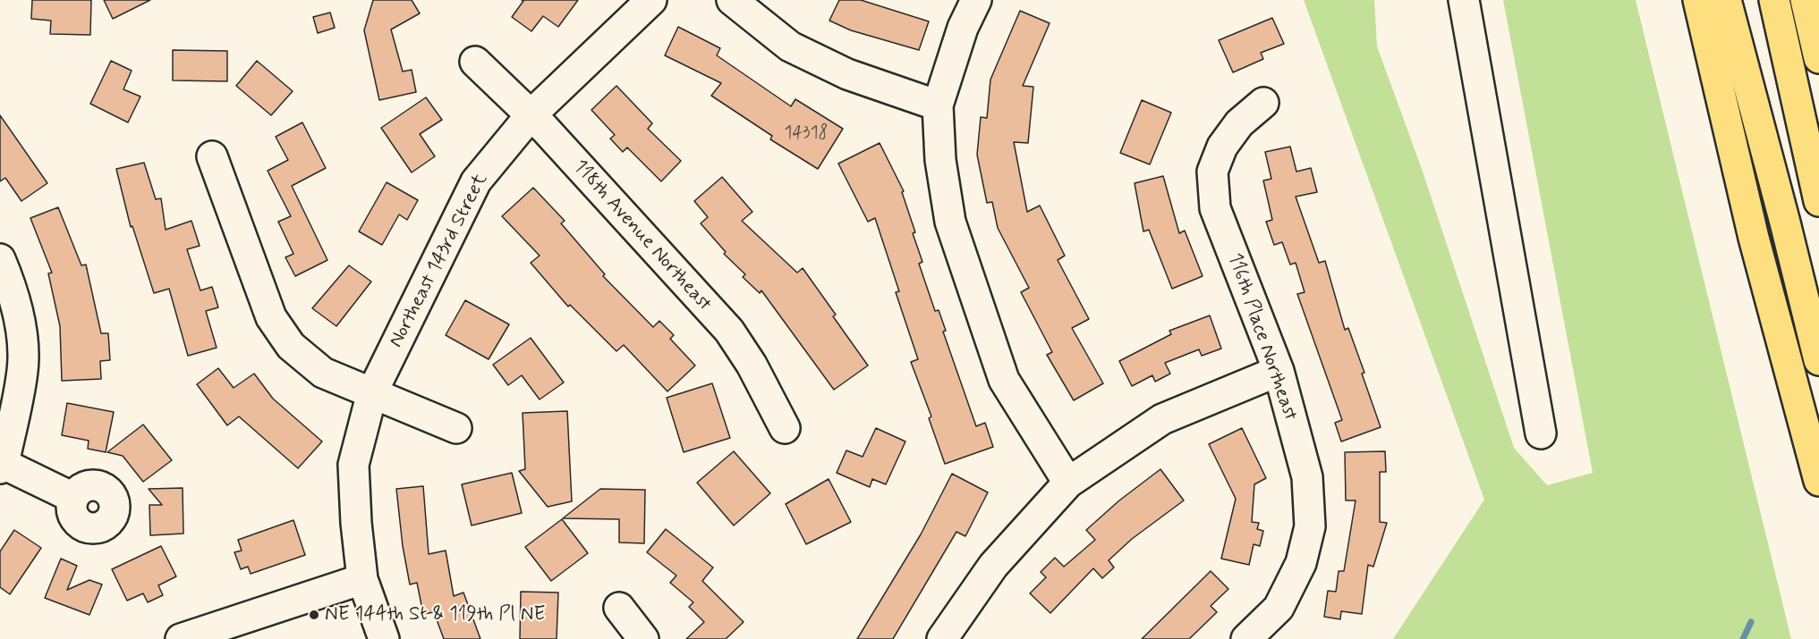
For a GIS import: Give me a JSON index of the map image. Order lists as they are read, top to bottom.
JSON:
{
  "streets": {
    "street": ["118th Avenue Northeast", "Northeast 143rd Street", "116th Place Northeast"]
  },
  "crossings": [
    ["118th Avenue Northeast", "Northeast 143rd Street"]
  ],
  "places": ["NE 144th St & 119th Pl NE"],
  "house_numbers": ["14318"]
}
